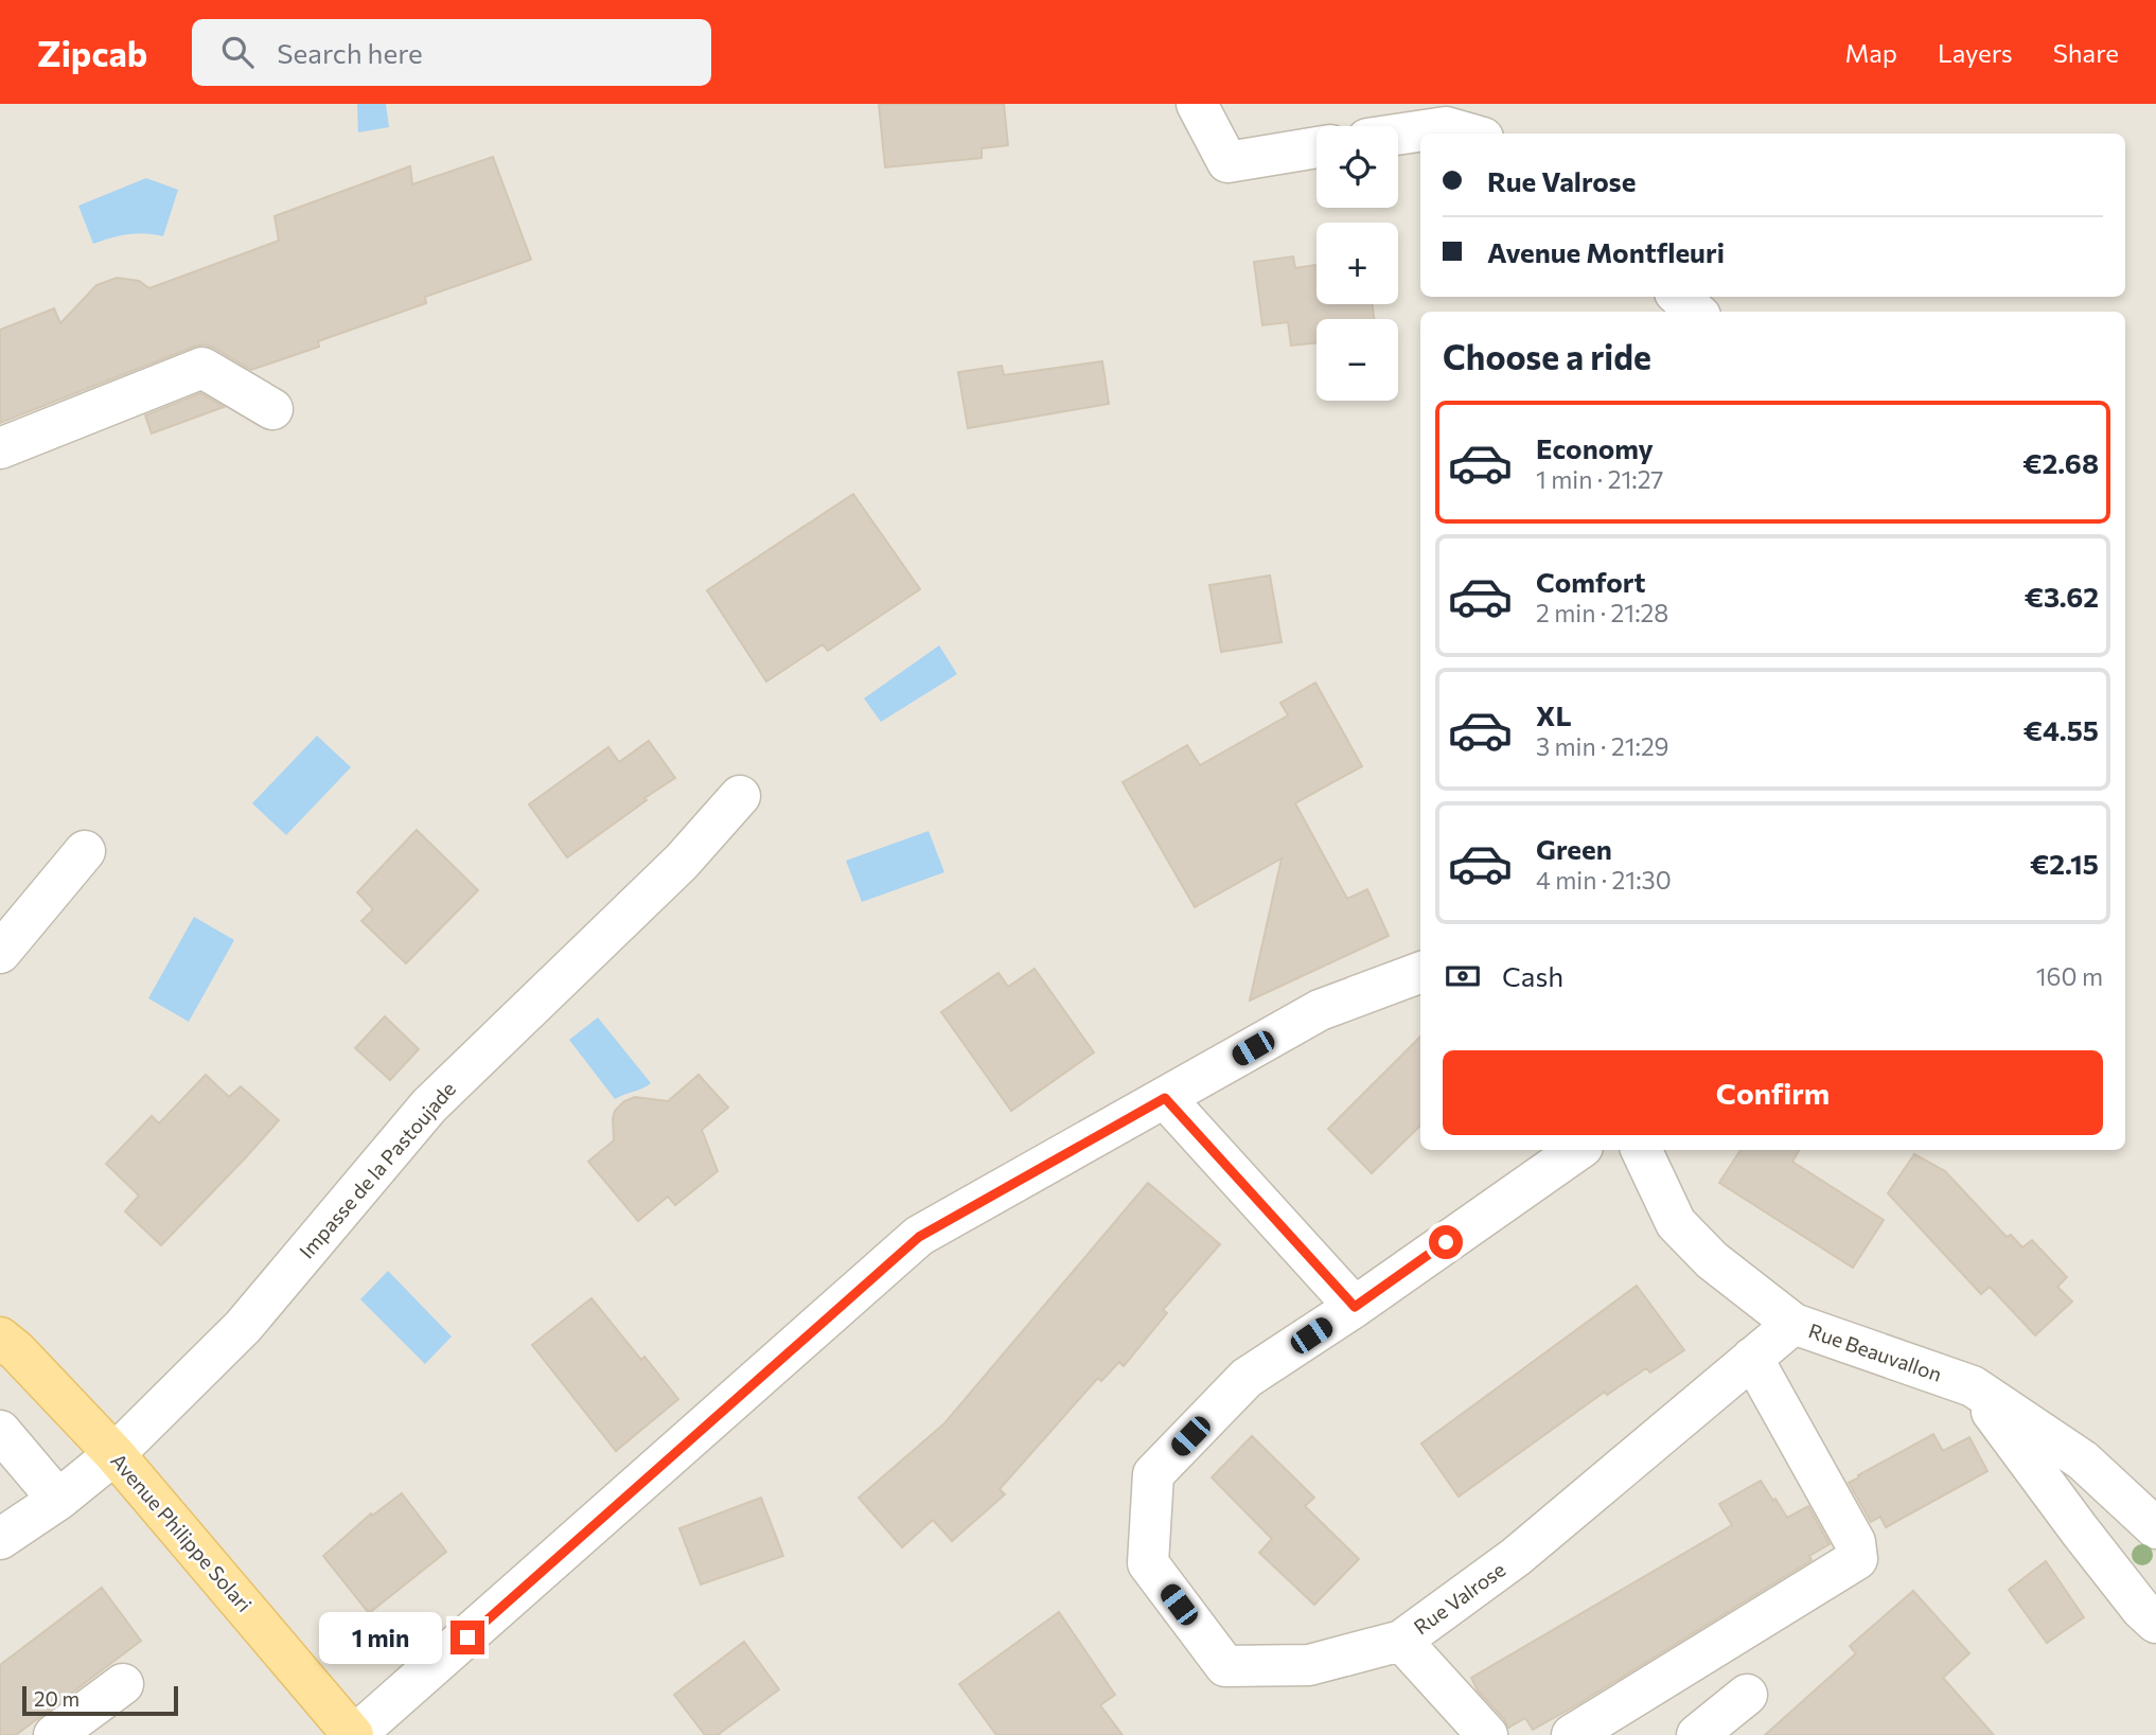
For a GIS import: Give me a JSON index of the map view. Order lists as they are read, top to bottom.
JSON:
{
  "streets": {
    "main road": ["Avenue Philippe Solari"],
    "street": ["Impasse de la Pastoujade", "Rue Beauvallon", "Rue Valrose"]
  },
  "crossings": [
    ["Impasse de la Pastoujade", "Avenue Philippe Solari"],
    ["Rue Beauvallon", "Rue Valrose"]
  ],
  "scale_bar": "20 m",
  "page": {
    "header": "Zipcab",
    "search": "Search here",
    "nav": ["Map", "Layers", "Share"],
    "map_buttons": ["+", "−"],
    "banner": ["Rue Valrose", "Avenue Montfleuri"],
    "heading": "Choose a ride",
    "list": [
      {
        "name": "Economy",
        "note": "1 min · 21:27",
        "value": "€2.68"
      },
      {
        "name": "Comfort",
        "note": "2 min · 21:28",
        "value": "€3.62"
      },
      {
        "name": "XL",
        "note": "3 min · 21:29",
        "value": "€4.55"
      },
      {
        "name": "Green",
        "note": "4 min · 21:30",
        "value": "€2.15"
      }
    ],
    "pay": ["Cash", "160 m"],
    "buttons": "Confirm",
    "bubble": "1 min",
    "scale": "20 m"
  }
}
